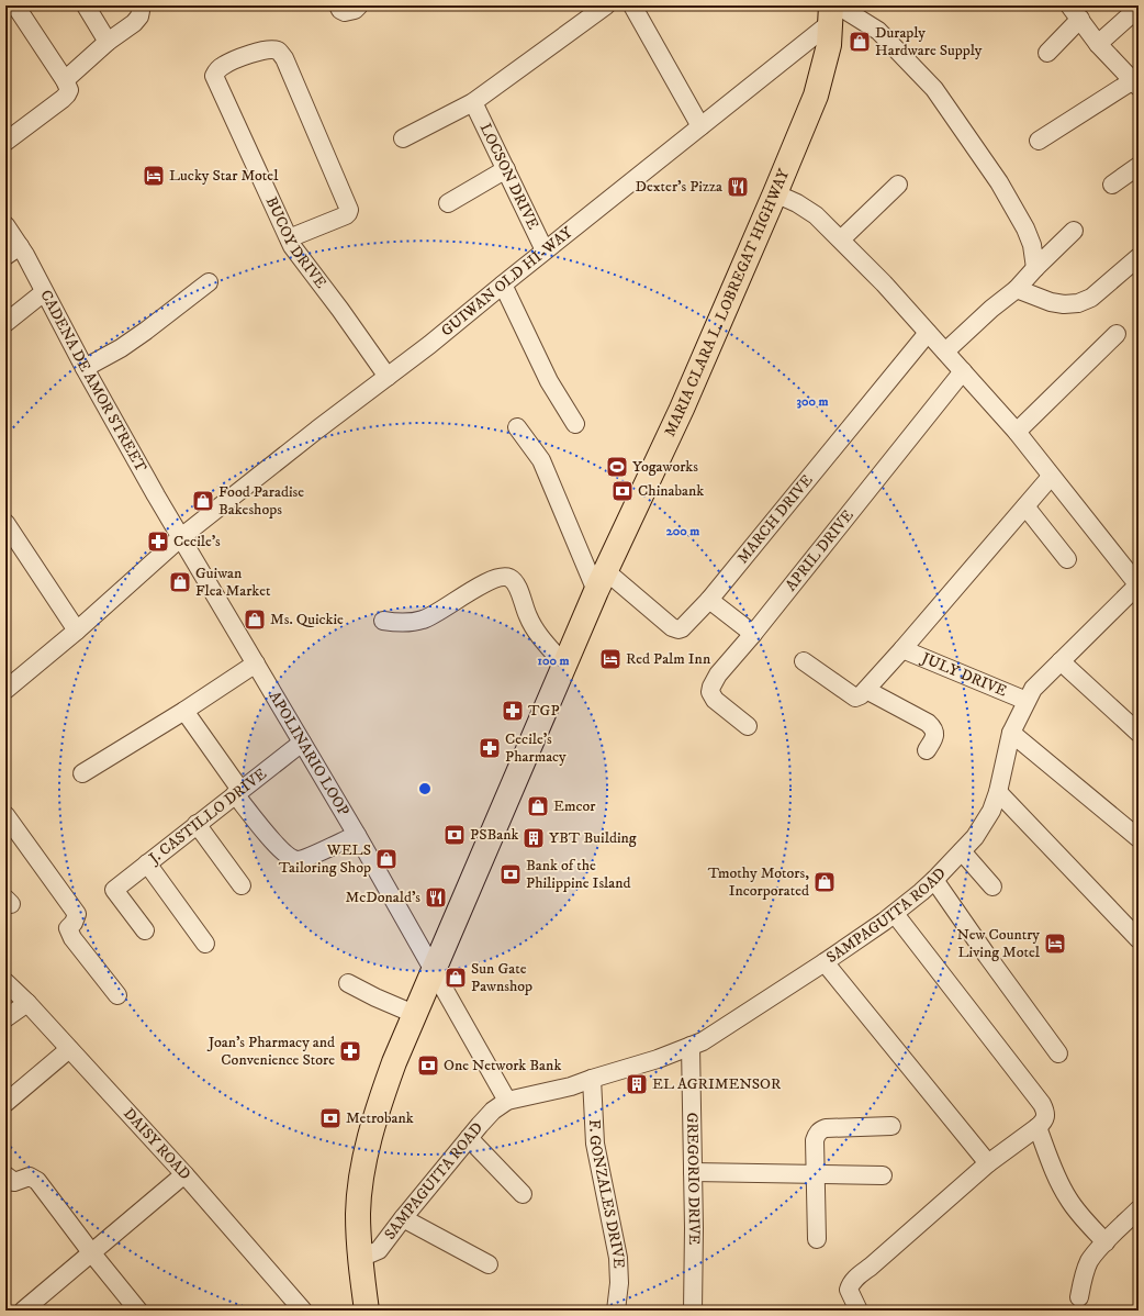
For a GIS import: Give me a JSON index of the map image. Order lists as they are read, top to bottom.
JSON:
{
  "streets": {
    "highway": ["MARIA CLARA L. LOBREGAT HIGHWAY"],
    "street": [
      "LOCSON DRIVE",
      "BUCOY DRIVE",
      "GUIWAN OLD HI-WAY",
      "CADENA DE AMOR STREET",
      "MARCH DRIVE",
      "APRIL DRIVE",
      "JULY DRIVE",
      "APOLINARIO LOOP",
      "J. CASTILLO DRIVE",
      "SAMPAGUITA ROAD",
      "DAISY ROAD",
      "GREGORIO DRIVE",
      "F. GONZALES DRIVE"
    ]
  },
  "crossings": [
    ["LOCSON DRIVE", "GUIWAN OLD HI-WAY"],
    ["BUCOY DRIVE", "GUIWAN OLD HI-WAY"],
    ["GUIWAN OLD HI-WAY", "MARIA CLARA L. LOBREGAT HIGHWAY"],
    ["GUIWAN OLD HI-WAY", "CADENA DE AMOR STREET"],
    ["GUIWAN OLD HI-WAY", "APOLINARIO LOOP"],
    ["MARIA CLARA L. LOBREGAT HIGHWAY", "MARCH DRIVE"],
    ["MARIA CLARA L. LOBREGAT HIGHWAY", "APOLINARIO LOOP"],
    ["MARIA CLARA L. LOBREGAT HIGHWAY", "SAMPAGUITA ROAD"],
    ["CADENA DE AMOR STREET", "APOLINARIO LOOP"],
    ["JULY DRIVE", "SAMPAGUITA ROAD"],
    ["APOLINARIO LOOP", "J. CASTILLO DRIVE"],
    ["SAMPAGUITA ROAD", "GREGORIO DRIVE"],
    ["SAMPAGUITA ROAD", "F. GONZALES DRIVE"]
  ],
  "places": {
    "shop": [
      "Duraply Hardware Supply",
      "Food Paradise Bakeshops",
      "Guiwan Flea Market",
      "Ms. Quickie",
      "Emcor",
      "WELS Tailoring Shop",
      "Tmothy Motors, Incorporated",
      "Sun Gate Pawnshop"
    ],
    "hotel": ["Lucky Star Motel", "Red Palm Inn", "New Country Living Motel"],
    "restaurant": ["Dexter's Pizza", "McDonald's"],
    "sports": ["Yogaworks"],
    "bank": [
      "Chinabank",
      "PSBank",
      "Bank of the Philippine Island",
      "One Network Bank",
      "Metrobank"
    ],
    "pharmacy": [
      "Cecile's",
      "TGP",
      "Cecile's Pharmacy",
      "Joan's Pharmacy and Convenience Store"
    ],
    "building": ["YBT Building", "EL AGRIMENSOR"]
  },
  "rings": ["300 m", "200 m", "100 m"]
}
